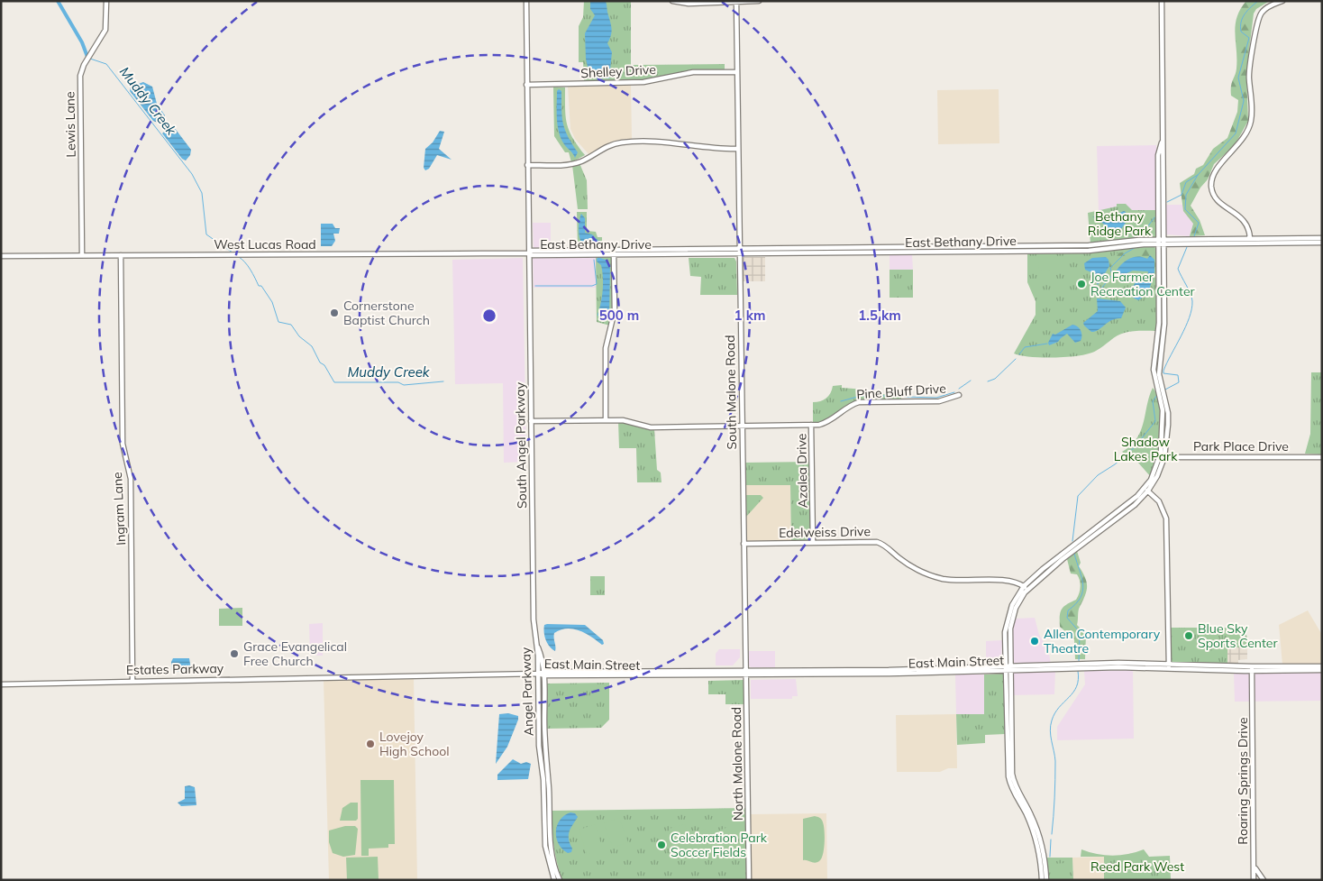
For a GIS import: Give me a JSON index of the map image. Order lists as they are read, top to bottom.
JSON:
{
  "streets": {
    "main road": [
      "Shelley Drive",
      "Lewis Lane",
      "East Bethany Drive",
      "West Lucas Road",
      "Pine Bluff Drive",
      "South Malone Road",
      "South Angel Parkway",
      "Park Place Drive",
      "Azalea Drive",
      "Ingram Lane",
      "Edelweiss Drive",
      "East Main Street",
      "Estates Parkway",
      "Angel Parkway",
      "North Malone Road",
      "Roaring Springs Drive"
    ]
  },
  "crossings": [
    ["Shelley Drive", "South Malone Road"],
    ["Lewis Lane", "West Lucas Road"],
    ["East Bethany Drive", "West Lucas Road"],
    ["East Bethany Drive", "South Malone Road"],
    ["East Bethany Drive", "South Angel Parkway"],
    ["West Lucas Road", "South Angel Parkway"],
    ["West Lucas Road", "Ingram Lane"],
    ["Pine Bluff Drive", "South Malone Road"],
    ["Pine Bluff Drive", "South Angel Parkway"],
    ["Pine Bluff Drive", "Azalea Drive"],
    ["South Malone Road", "Edelweiss Drive"],
    ["South Malone Road", "East Main Street"],
    ["South Malone Road", "North Malone Road"],
    ["South Angel Parkway", "Angel Parkway"],
    ["Azalea Drive", "Edelweiss Drive"],
    ["Ingram Lane", "Estates Parkway"],
    ["East Main Street", "Estates Parkway"],
    ["East Main Street", "Angel Parkway"],
    ["East Main Street", "North Malone Road"],
    ["East Main Street", "Roaring Springs Drive"],
    ["Estates Parkway", "Angel Parkway"]
  ],
  "water": ["Muddy Creek"],
  "parks": ["Bethany Ridge Park", "Shadow Lakes Park", "Reed Park West"],
  "places": [
    "Joe Farmer Recreation Center",
    "Cornerstone Baptist Church",
    "Blue Sky Sports Center",
    "Allen Contemporary Theatre",
    "Grace Evangelical Free Church",
    "Lovejoy High School",
    "Celebration Park Soccer Fields"
  ],
  "rings": ["500 m", "1 km", "1.5 km"]
}
